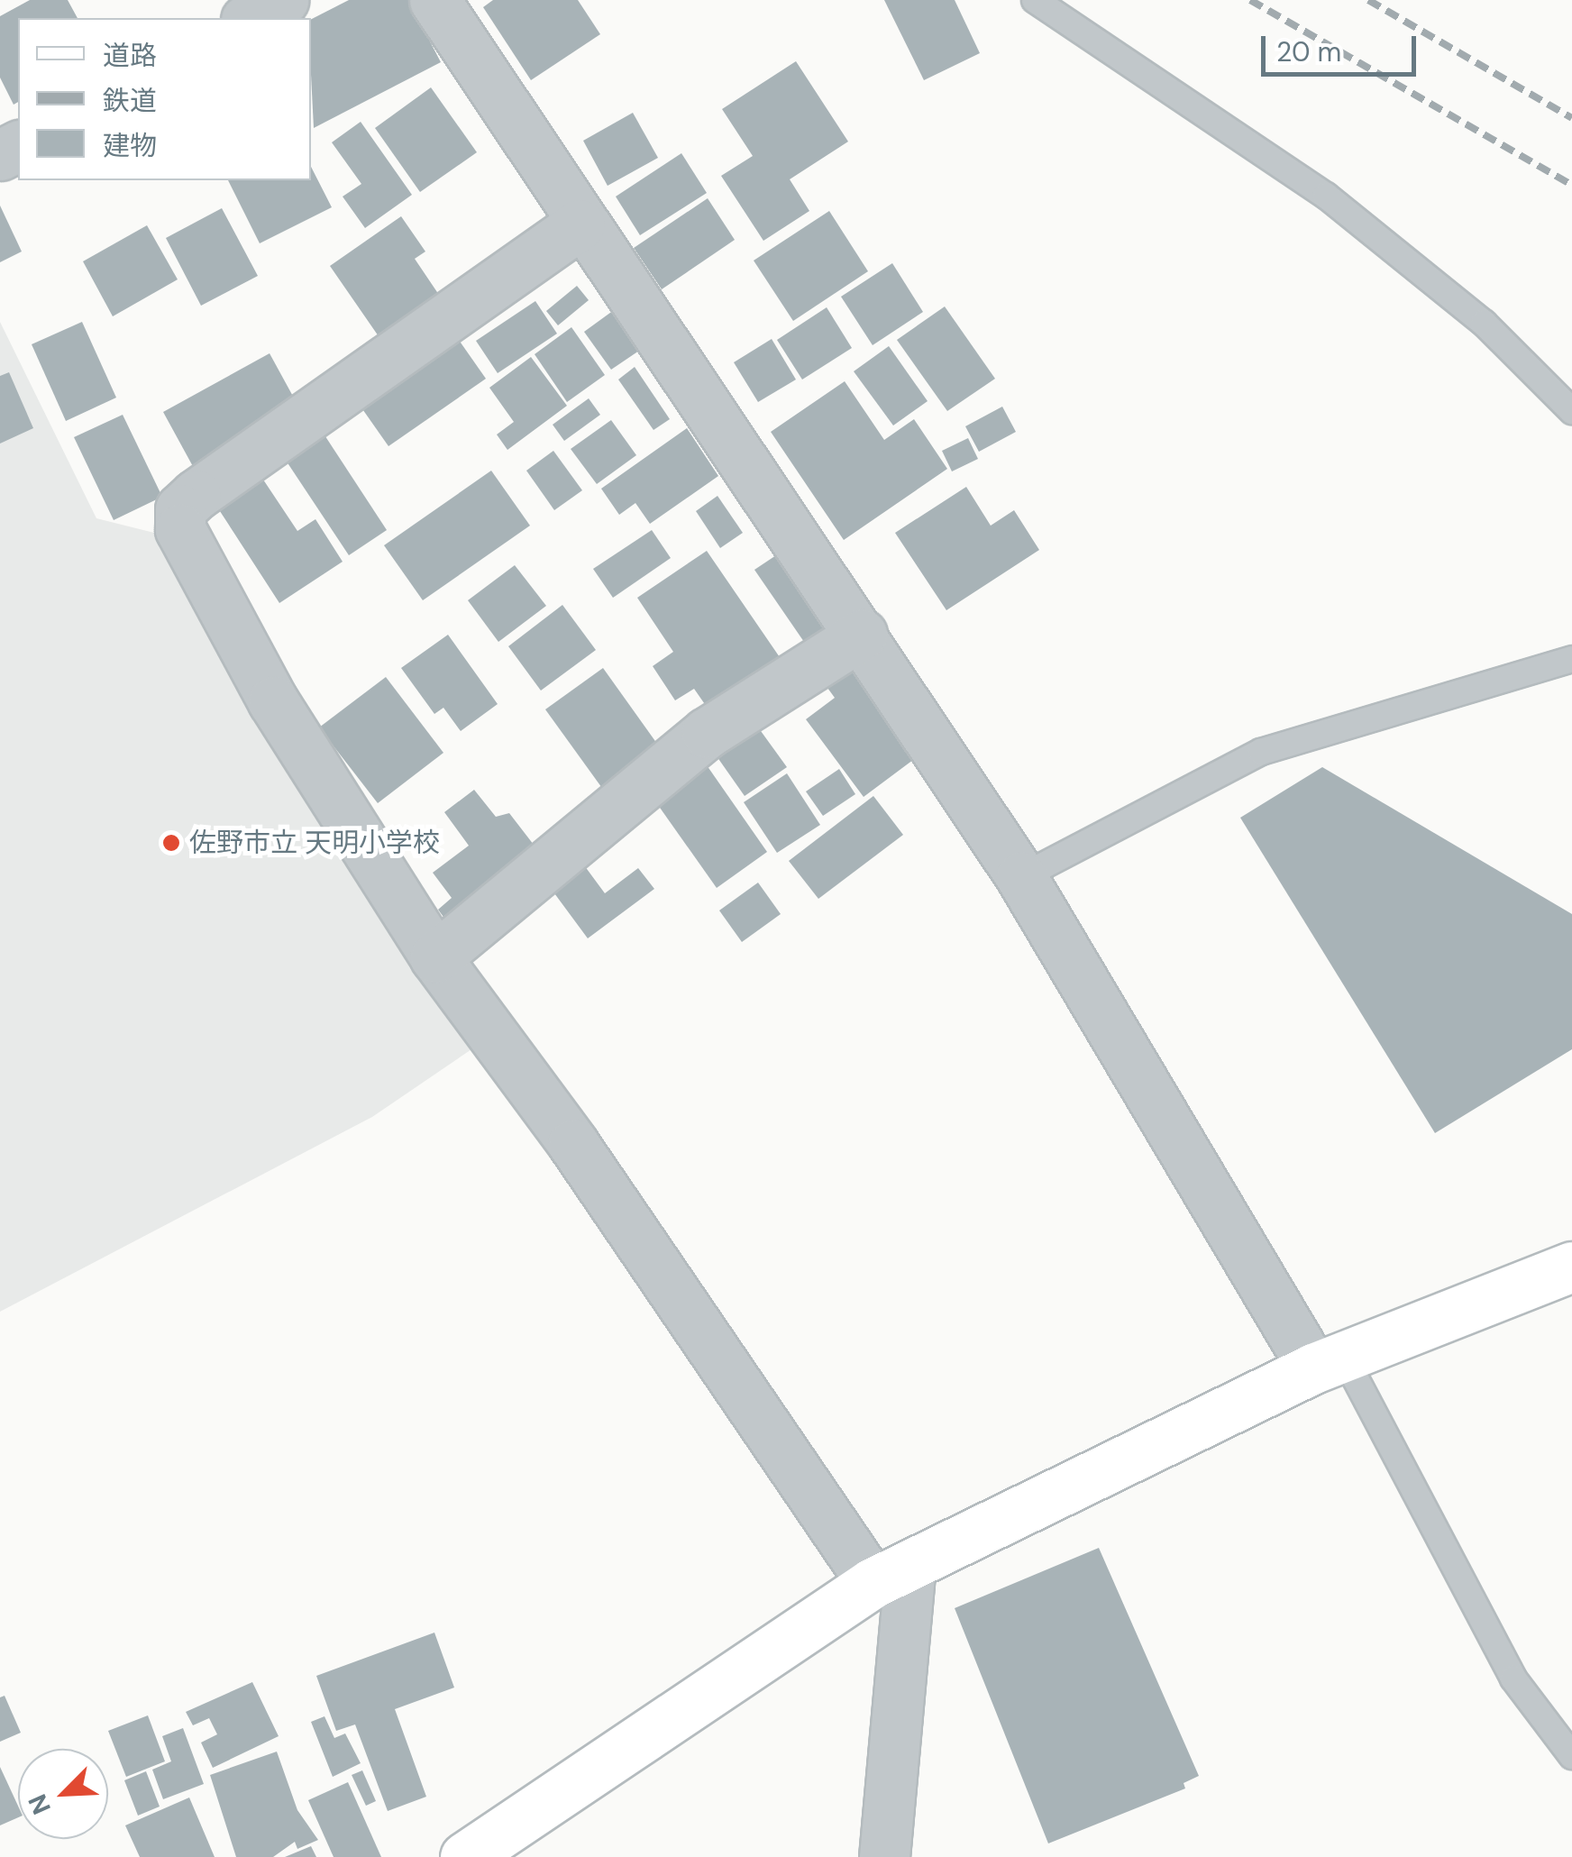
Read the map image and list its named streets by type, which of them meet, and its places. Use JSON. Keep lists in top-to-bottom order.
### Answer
{
  "places": ["佐野市立 天明小学校"],
  "legend": ["道路", "鉄道", "建物"],
  "scale_bar": "20 m",
  "north": "bottom left"
}
